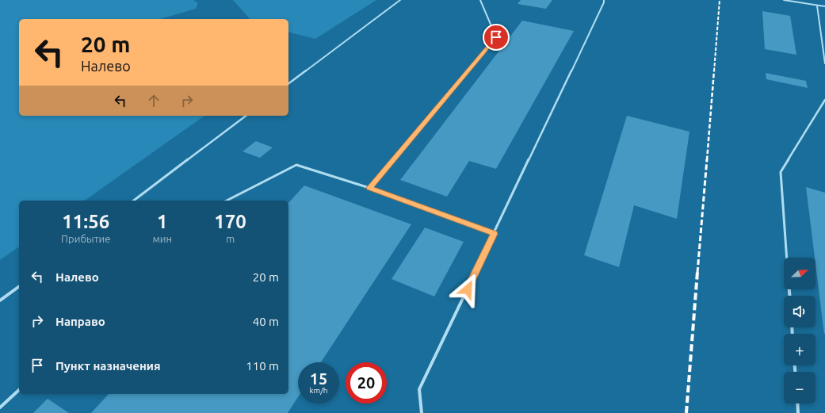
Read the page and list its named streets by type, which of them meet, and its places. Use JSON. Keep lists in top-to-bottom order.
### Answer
{
  "north": "top right",
  "page": {
    "turn": ["20 m", "Налево"],
    "eta": [
      "11:56",
      "Прибытие",
      "1",
      "мин",
      "170",
      "m"
    ],
    "list": [
      {
        "name": "Налево",
        "value": "20 m"
      },
      {
        "name": "Направо",
        "value": "40 m"
      },
      {
        "name": "Пункт назначения",
        "value": "110 m"
      }
    ],
    "map_buttons": ["+", "−"],
    "speed": "15 km/h",
    "limit": "20"
  }
}
